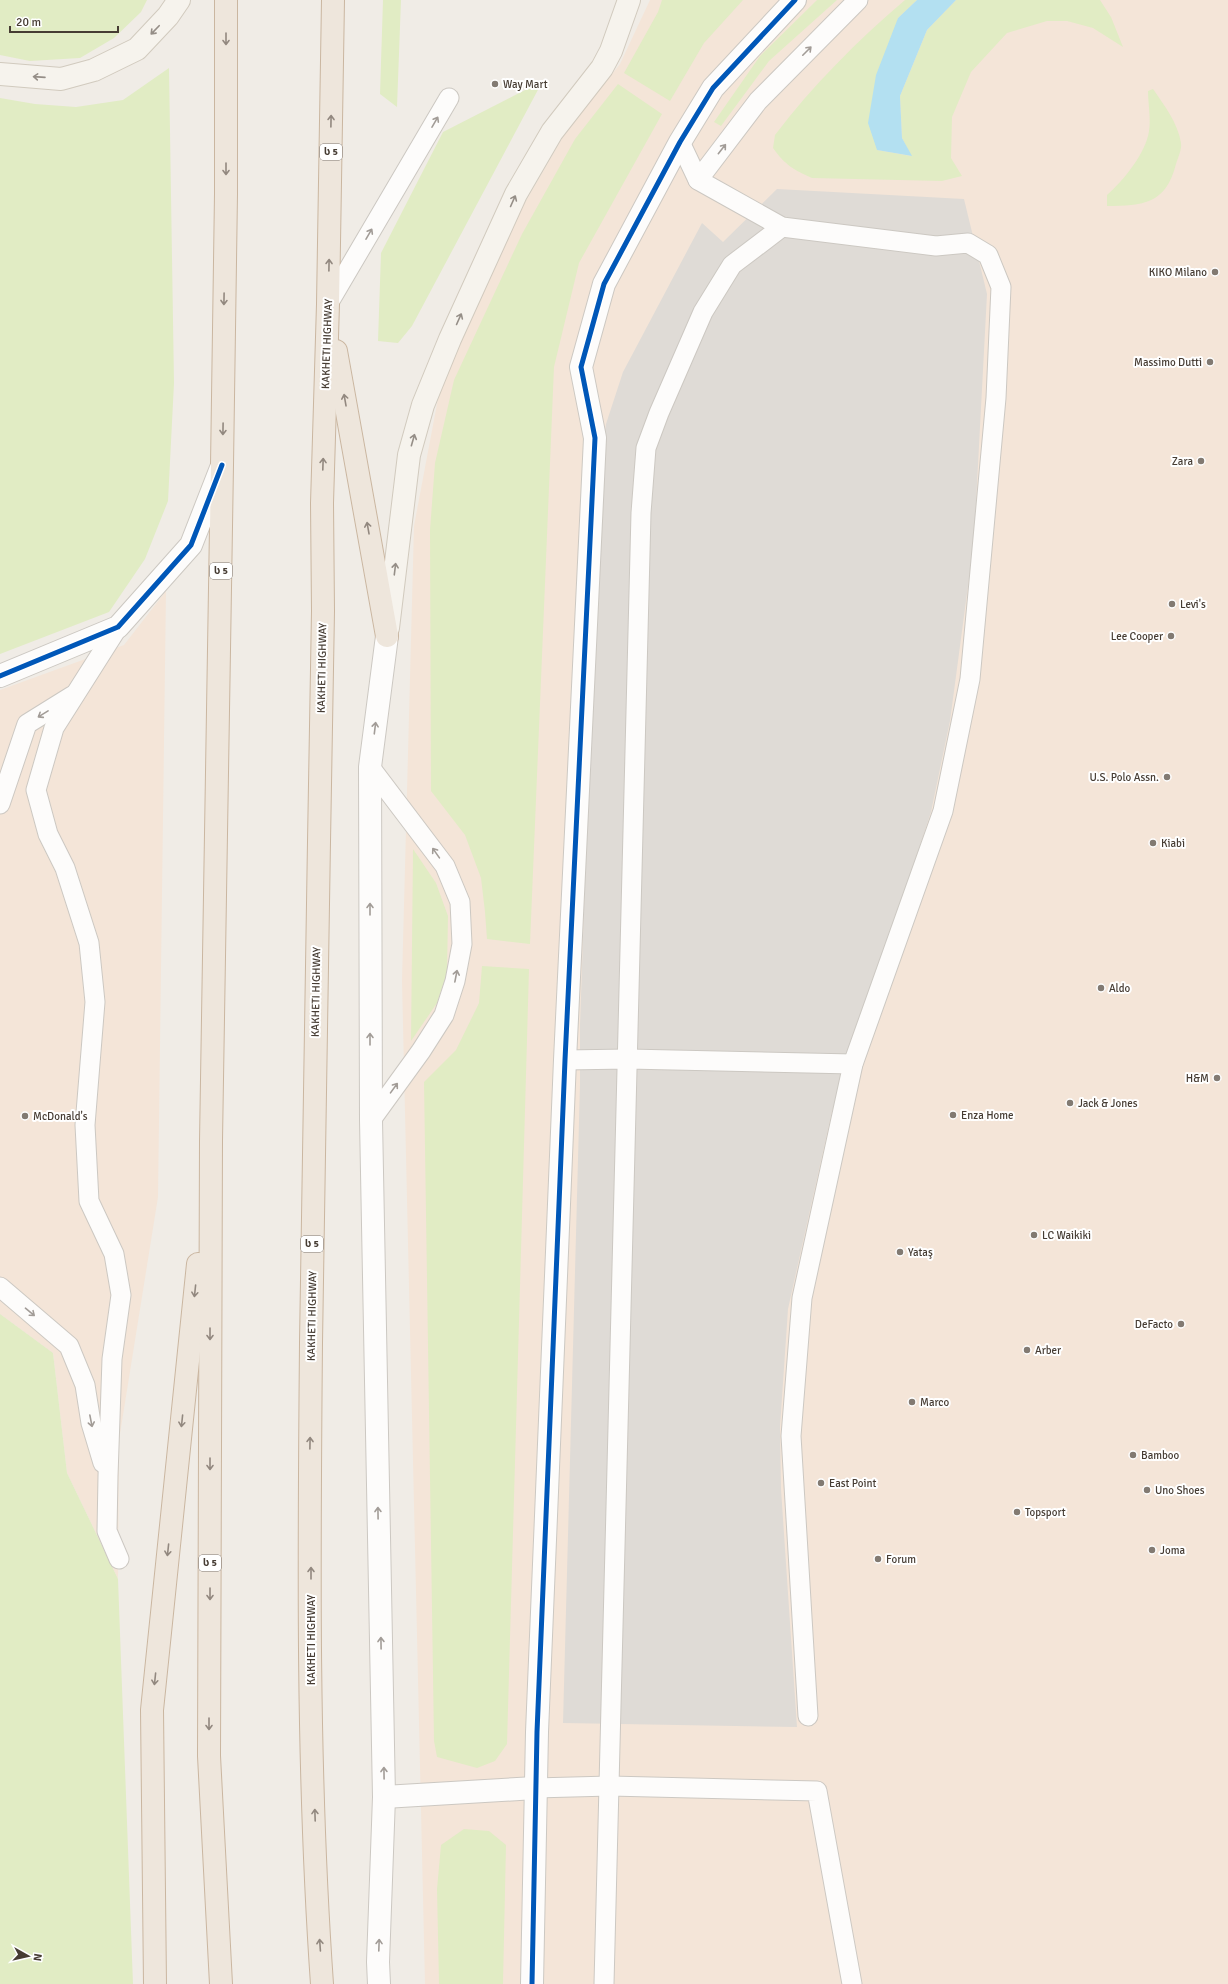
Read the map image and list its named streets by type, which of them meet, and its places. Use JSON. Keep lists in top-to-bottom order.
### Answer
{
  "streets": {
    "highway": ["ს 5", "KAKHETI HIGHWAY"]
  },
  "places": [
    "Way Mart",
    "KIKO Milano",
    "Massimo Dutti",
    "Zara",
    "Levi's",
    "Lee Cooper",
    "U.S. Polo Assn.",
    "Kiabi",
    "Aldo",
    "H&M",
    "Jack & Jones",
    "Enza Home",
    "McDonald's",
    "LC Waikiki",
    "Yataş",
    "DeFacto",
    "Arber",
    "Marco",
    "Bamboo",
    "East Point",
    "Uno Shoes",
    "Topsport",
    "Joma",
    "Forum"
  ],
  "scale_bar": "20 m",
  "north": "right"
}
